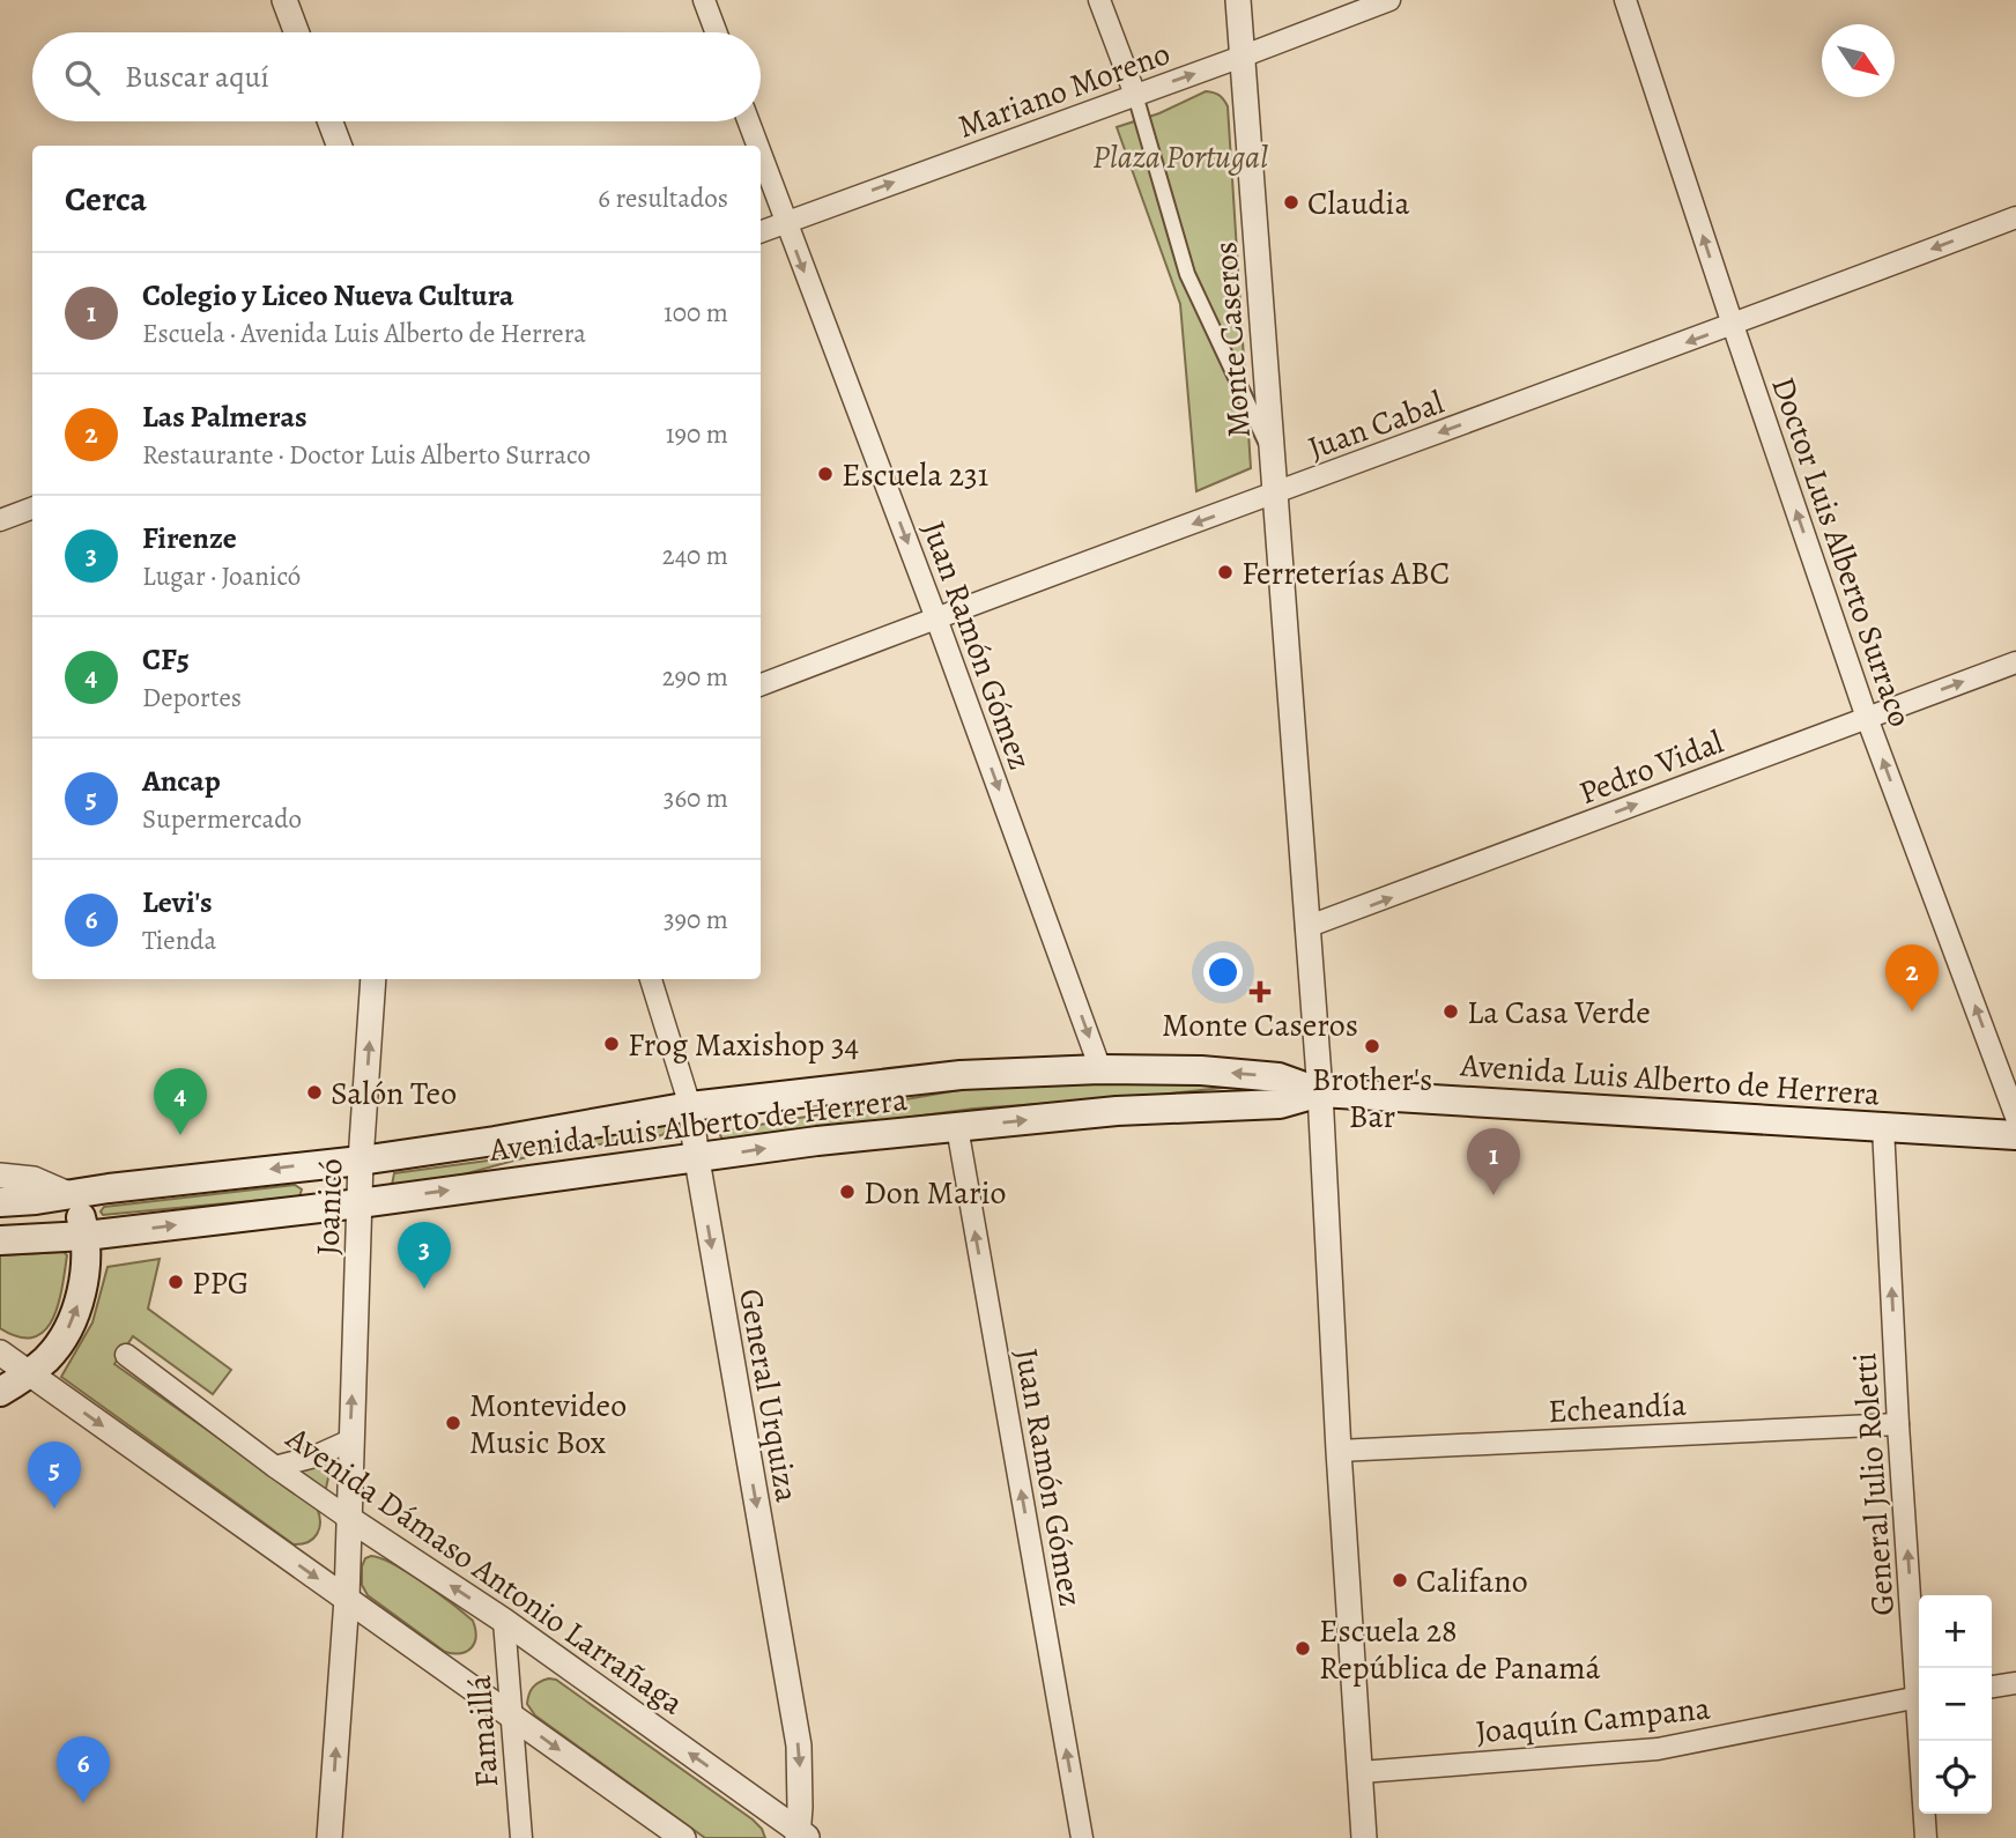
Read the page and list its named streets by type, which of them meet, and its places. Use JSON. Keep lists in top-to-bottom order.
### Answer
{
  "streets": {
    "main road": ["Avenida Luis Alberto de Herrera"],
    "street": [
      "Mariano Moreno",
      "Monte Caseros",
      "Juan Cabal",
      "Doctor Luis Alberto Surraco",
      "Juan Ramón Gómez",
      "Pedro Vidal",
      "Joanicó",
      "General Urquiza",
      "Echeandía",
      "General Julio Roletti",
      "Avenida Dámaso Antonio Larrañaga",
      "Joaquín Campana",
      "Famaillá"
    ]
  },
  "crossings": [
    ["Mariano Moreno", "Monte Caseros"],
    ["Mariano Moreno", "Juan Ramón Gómez"],
    ["Monte Caseros", "Juan Cabal"],
    ["Monte Caseros", "Pedro Vidal"],
    ["Monte Caseros", "Avenida Luis Alberto de Herrera"],
    ["Monte Caseros", "Echeandía"],
    ["Monte Caseros", "Joaquín Campana"],
    ["Juan Cabal", "Doctor Luis Alberto Surraco"],
    ["Juan Cabal", "Juan Ramón Gómez"],
    ["Doctor Luis Alberto Surraco", "Pedro Vidal"],
    ["Juan Ramón Gómez", "Avenida Luis Alberto de Herrera"],
    ["Avenida Luis Alberto de Herrera", "Joanicó"],
    ["Avenida Luis Alberto de Herrera", "General Urquiza"],
    ["Avenida Luis Alberto de Herrera", "General Julio Roletti"],
    ["Joanicó", "Avenida Dámaso Antonio Larrañaga"],
    ["General Urquiza", "Avenida Dámaso Antonio Larrañaga"],
    ["Echeandía", "General Julio Roletti"],
    ["Avenida Dámaso Antonio Larrañaga", "Famaillá"]
  ],
  "one_way": [
    "Mariano Moreno",
    "Juan Cabal",
    "Doctor Luis Alberto Surraco",
    "Pedro Vidal",
    "Joanicó",
    "General Urquiza",
    "General Julio Roletti"
  ],
  "parks": ["Plaza Portugal"],
  "places": {
    "other": [
      "Claudia",
      "Escuela 231",
      "Ferreterías ABC",
      "La Casa Verde",
      "Frog Maxishop 34",
      "Brother's Bar",
      "Salón Teo",
      "Don Mario",
      "PPG",
      "Montevideo Music Box",
      "Califano",
      "Escuela 28 República de Panamá"
    ],
    "health": ["Monte Caseros"]
  },
  "north": "bottom right",
  "page": {
    "search": "Buscar aquí",
    "heading": ["Cerca", "6 resultados"],
    "list": [
      {
        "mark": "1",
        "name": "Colegio y Liceo Nueva Cultura",
        "note": "Escuela · Avenida Luis Alberto de Herrera",
        "value": "100 m"
      },
      {
        "mark": "2",
        "name": "Las Palmeras",
        "note": "Restaurante · Doctor Luis Alberto Surraco",
        "value": "190 m"
      },
      {
        "mark": "3",
        "name": "Firenze",
        "note": "Lugar · Joanicó",
        "value": "240 m"
      },
      {
        "mark": "4",
        "name": "CF5",
        "note": "Deportes",
        "value": "290 m"
      },
      {
        "mark": "5",
        "name": "Ancap",
        "note": "Supermercado",
        "value": "360 m"
      },
      {
        "mark": "6",
        "name": "Levi's",
        "note": "Tienda",
        "value": "390 m"
      }
    ],
    "pins": [
      "2",
      "4",
      "1",
      "3",
      "5",
      "6"
    ],
    "map_buttons": ["+", "−"]
  }
}
